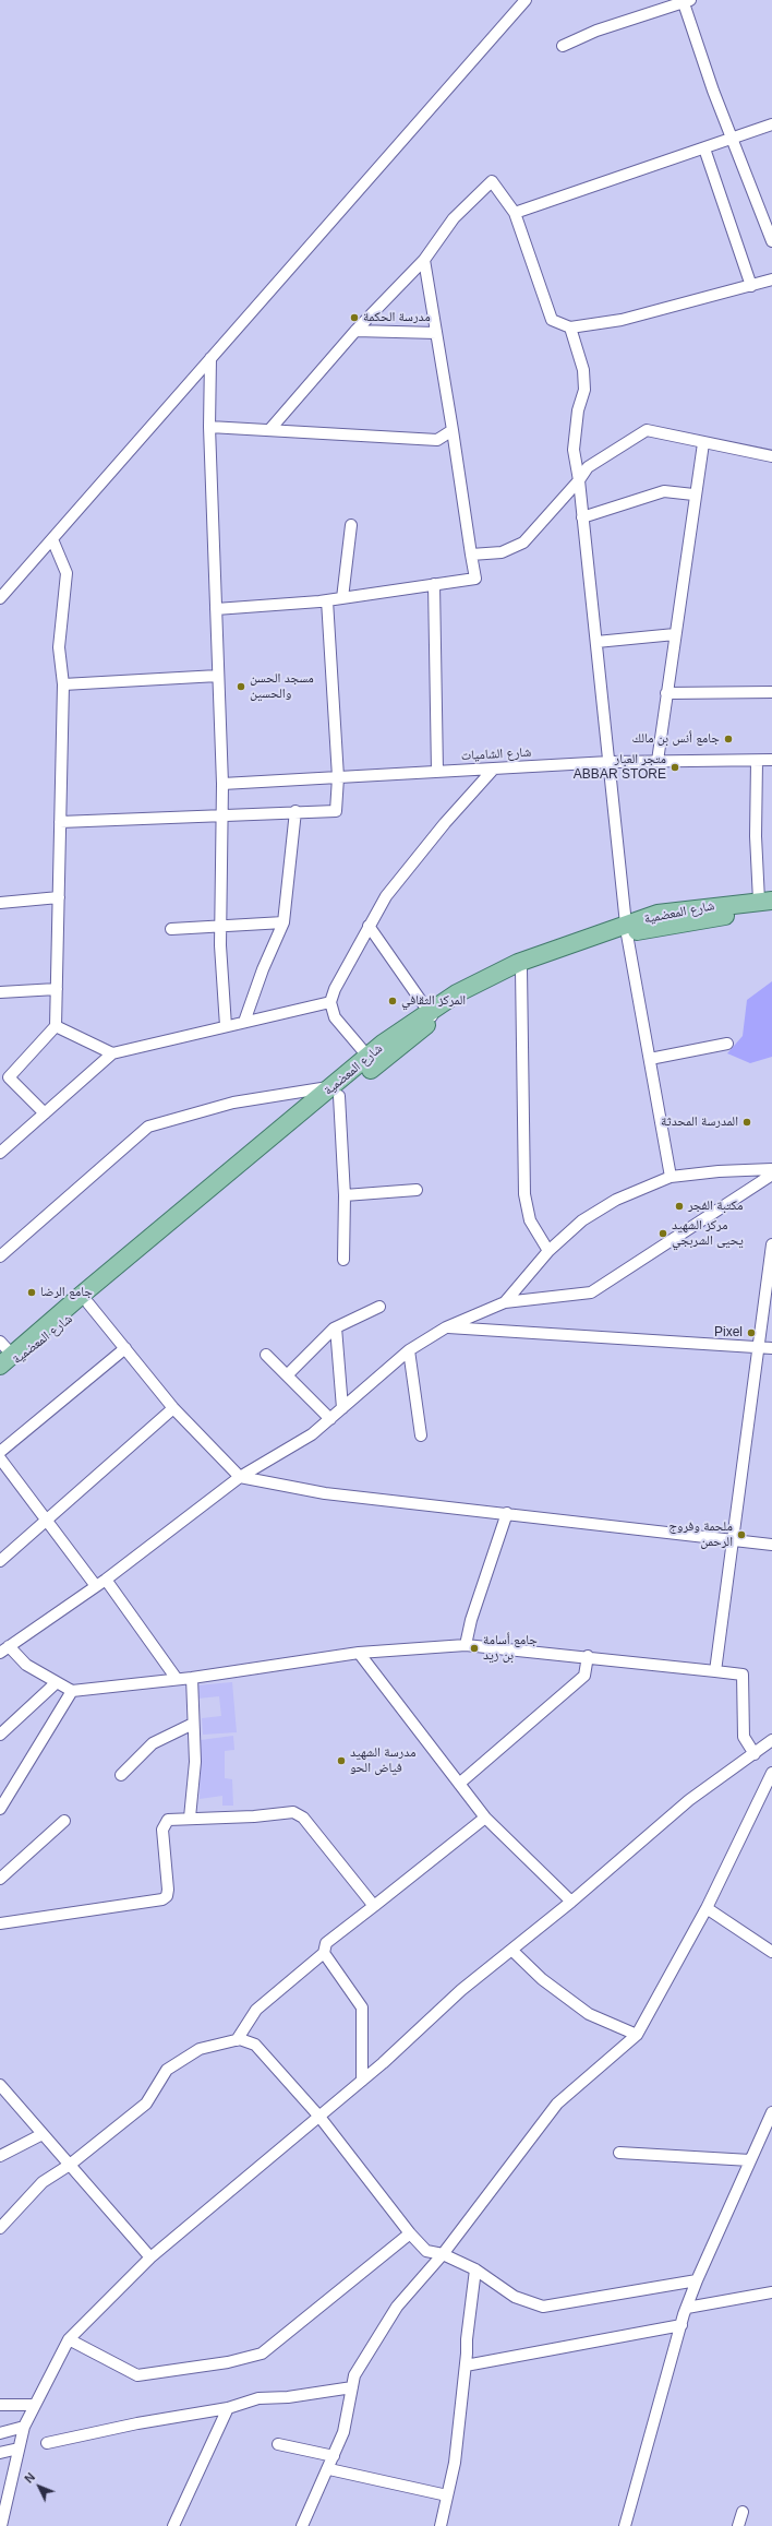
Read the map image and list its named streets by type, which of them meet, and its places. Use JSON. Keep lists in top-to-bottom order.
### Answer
{
  "streets": {
    "main road": ["شارع المعضمية"],
    "street": ["شارع الشاميات"]
  },
  "places": [
    "مدرسة الحكمة",
    "مسجد الحسن والحسين",
    "جامع أنس بن مالك",
    "متجر العبار ABBAR STORE",
    "المركز الثقافي",
    "المدرسة المحدثة",
    "مكتبة الفجر",
    "مركز الشهيد يحيى الشربجي",
    "جامع الرضا",
    "Pixel",
    "ملحمة وفروج الرحمن",
    "جامع أسامة بن زيد",
    "مدرسة الشهيد فياض الحو"
  ],
  "north": "top left"
}
